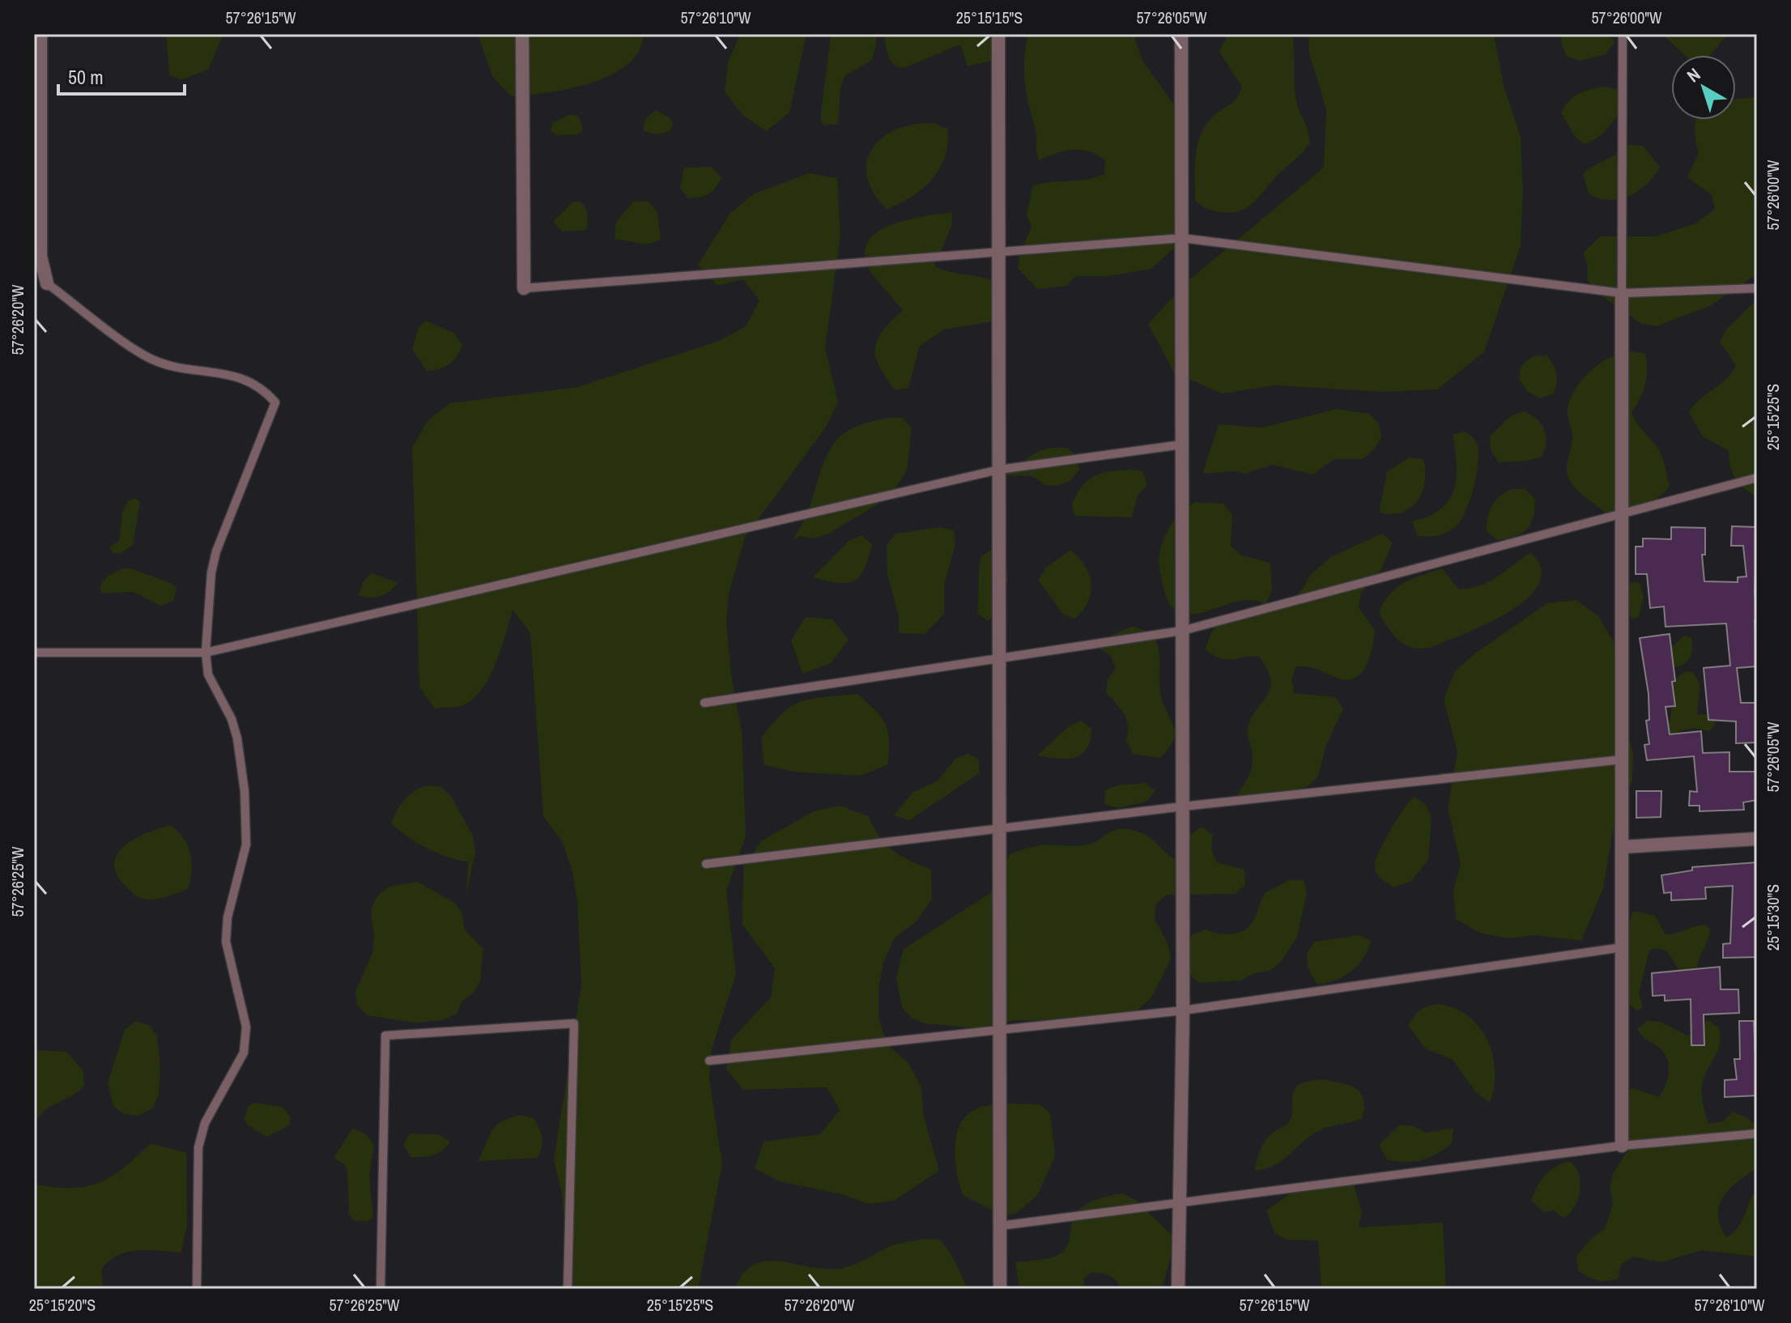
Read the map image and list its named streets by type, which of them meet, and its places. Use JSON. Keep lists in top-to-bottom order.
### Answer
{
  "scale_bar": "50 m",
  "north": "top left",
  "coordinates": [
    "57°26'15\"W",
    "57°26'10\"W",
    "25°15'15\"S",
    "57°26'05\"W",
    "57°26'00\"W",
    "57°26'20\"W",
    "25°15'25\"S",
    "57°26'25\"W",
    "25°15'30\"S",
    "25°15'20\"S"
  ]
}
